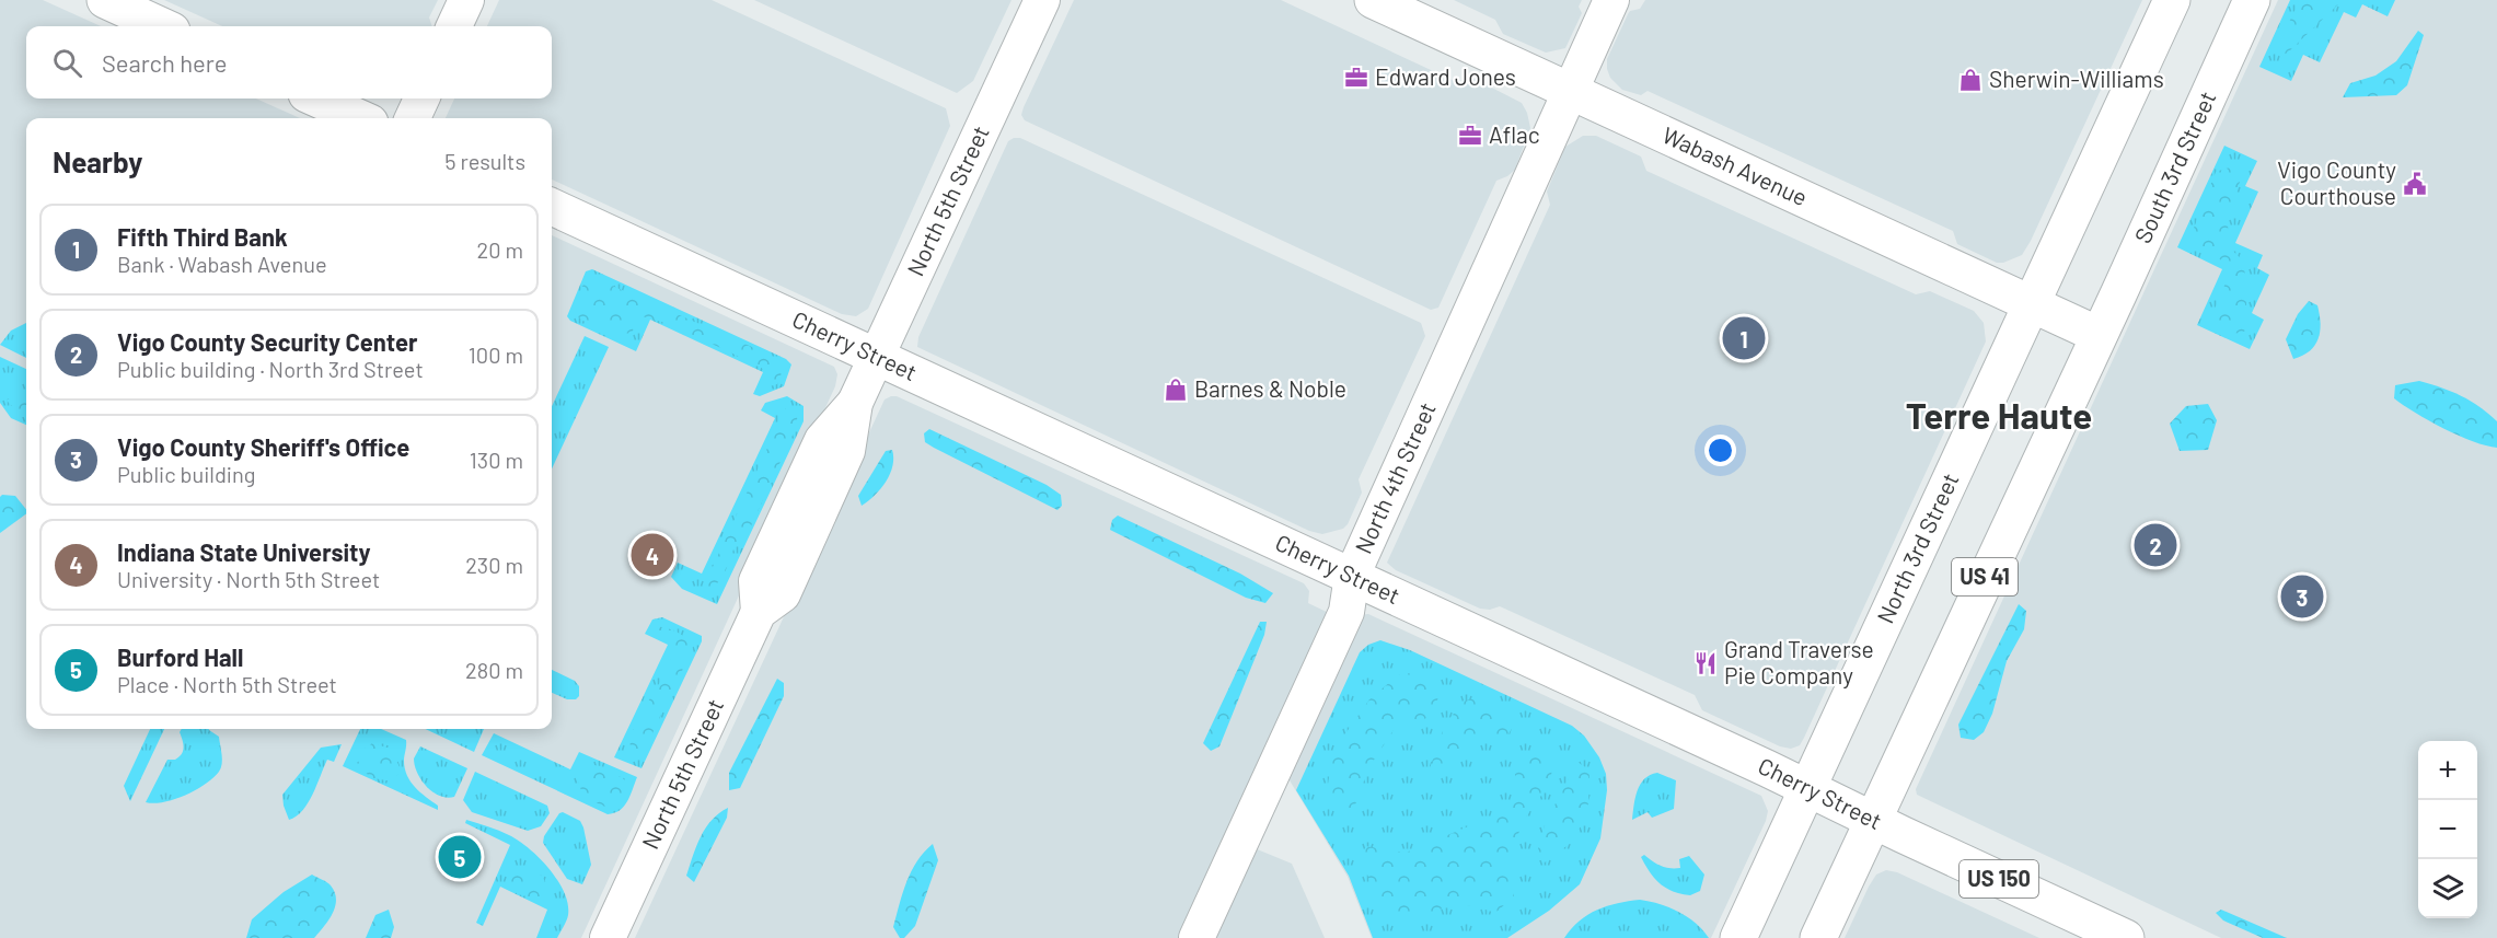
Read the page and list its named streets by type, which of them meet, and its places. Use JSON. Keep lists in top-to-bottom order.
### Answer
{
  "streets": {
    "main road": [
      "Wabash Avenue",
      "South 3rd Street",
      "Cherry Street",
      "North 3rd Street",
      "US 41",
      "US 150"
    ],
    "street": ["North 5th Street", "North 4th Street"]
  },
  "crossings": [
    ["Wabash Avenue", "South 3rd Street"],
    ["Wabash Avenue", "North 4th Street"],
    ["Wabash Avenue", "North 3rd Street"],
    ["Wabash Avenue", "US 41"],
    ["South 3rd Street", "US 41"],
    ["North 5th Street", "Cherry Street"],
    ["Cherry Street", "North 4th Street"],
    ["Cherry Street", "North 3rd Street"],
    ["Cherry Street", "US 41"]
  ],
  "districts": ["Terre Haute"],
  "places": {
    "office": ["Edward Jones", "Aflac"],
    "shop": ["Sherwin-Williams", "Barnes & Noble"],
    "public building": ["Vigo County Courthouse"],
    "restaurant": ["Grand Traverse Pie Company"]
  },
  "page": {
    "search": "Search here",
    "heading": ["Nearby", "5 results"],
    "list": [
      {
        "mark": "1",
        "name": "Fifth Third Bank",
        "note": "Bank · Wabash Avenue",
        "value": "20 m"
      },
      {
        "mark": "2",
        "name": "Vigo County Security Center",
        "note": "Public building · North 3rd Street",
        "value": "100 m"
      },
      {
        "mark": "3",
        "name": "Vigo County Sheriff's Office",
        "note": "Public building",
        "value": "130 m"
      },
      {
        "mark": "4",
        "name": "Indiana State University",
        "note": "University · North 5th Street",
        "value": "230 m"
      },
      {
        "mark": "5",
        "name": "Burford Hall",
        "note": "Place · North 5th Street",
        "value": "280 m"
      }
    ],
    "pins": [
      "1",
      "2",
      "4",
      "3",
      "5"
    ],
    "map_buttons": ["+", "−"]
  }
}
